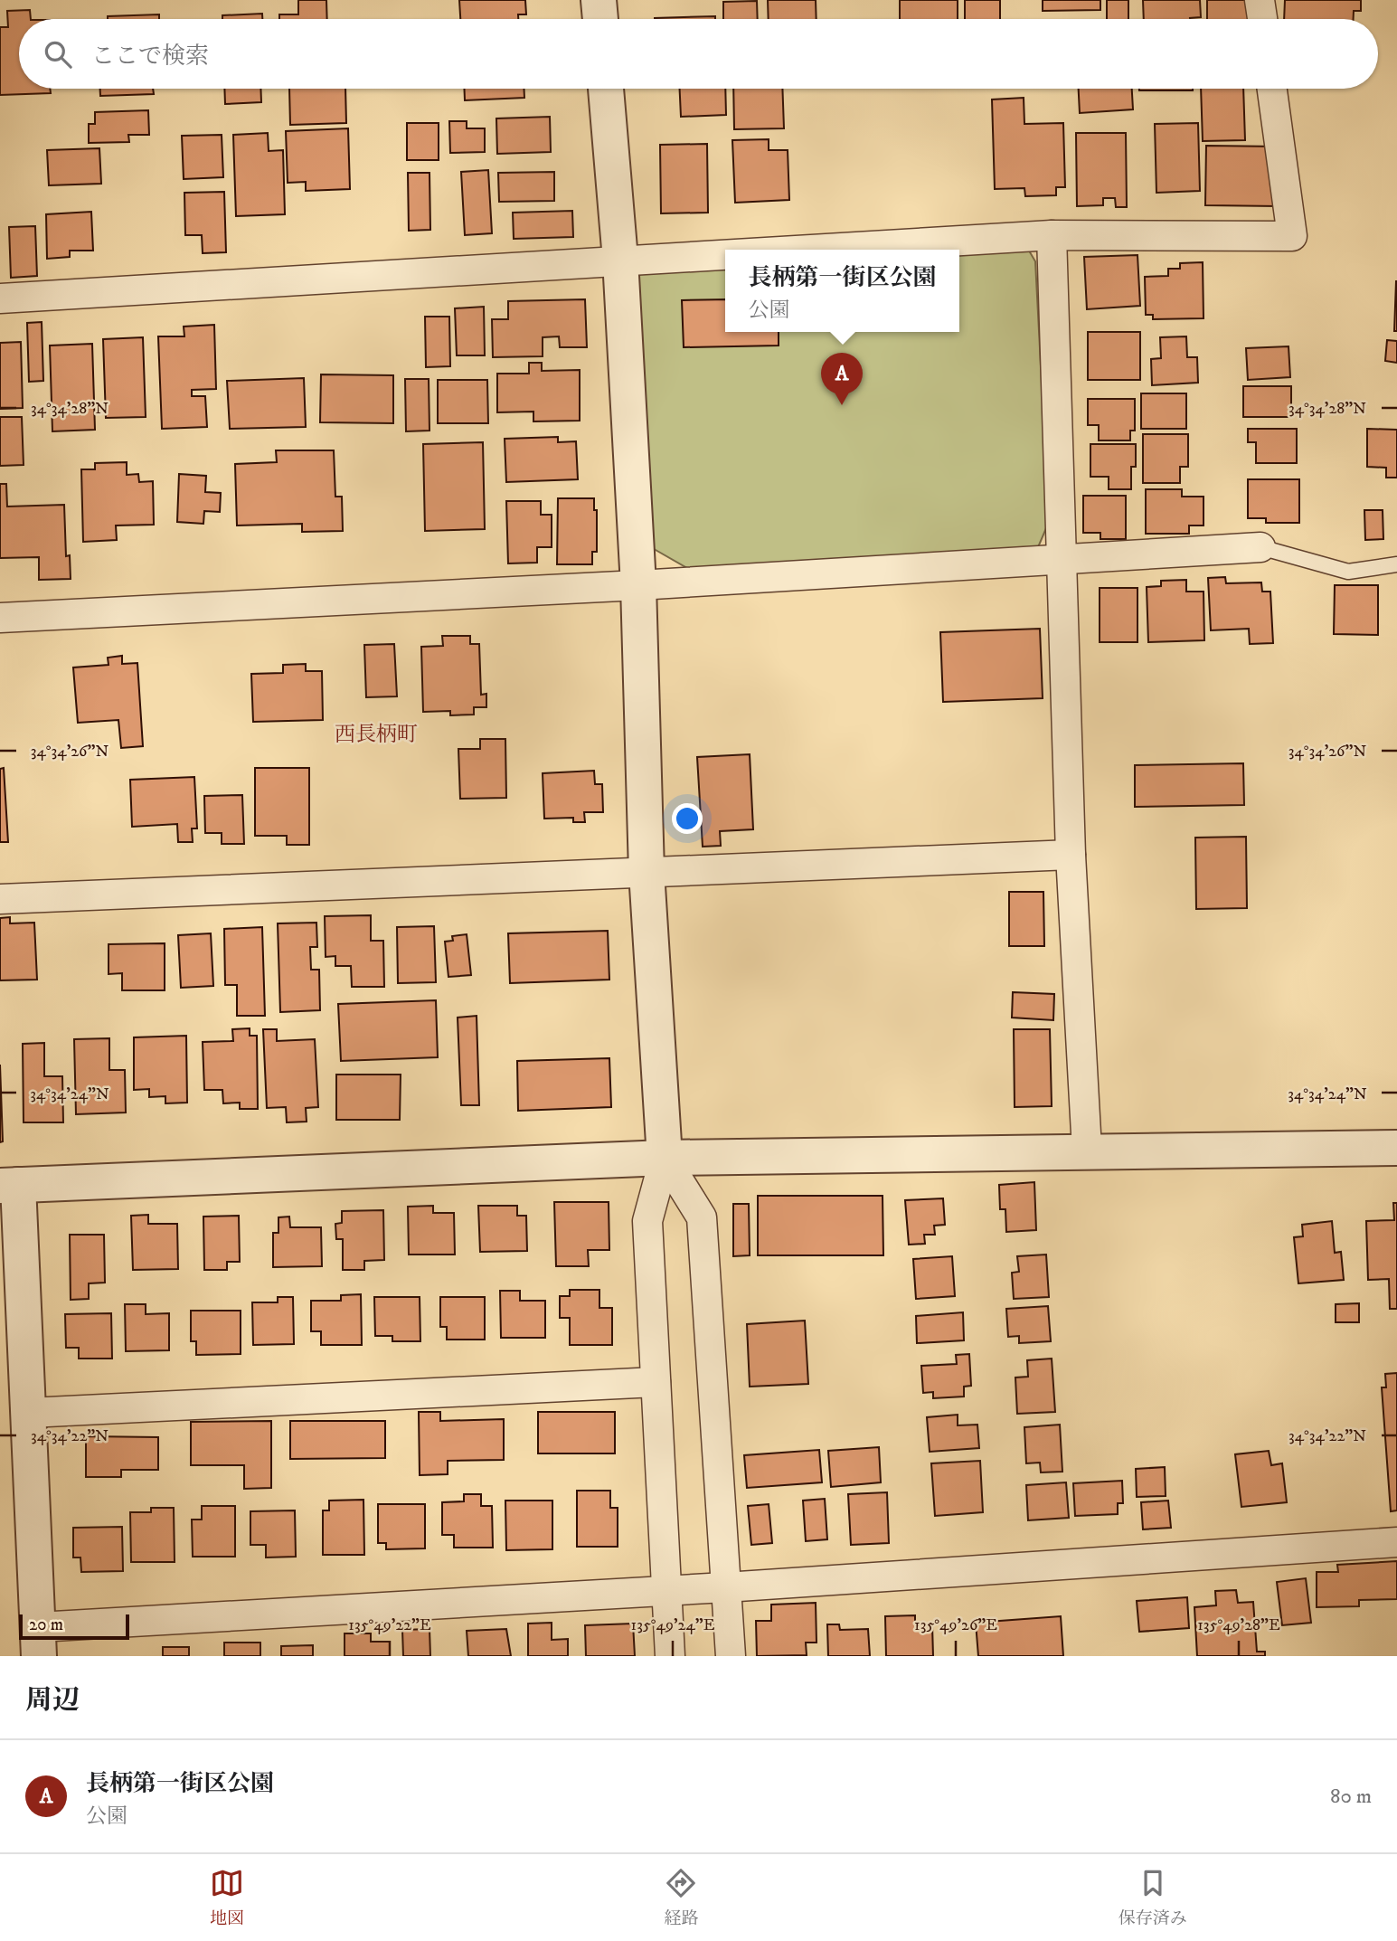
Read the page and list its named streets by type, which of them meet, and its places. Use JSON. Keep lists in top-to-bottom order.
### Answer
{
  "districts": ["西長柄町"],
  "scale_bar": "20 m",
  "page": {
    "search": "ここで検索",
    "popup": ["長柄第一街区公園", "公園"],
    "pins": "A",
    "scale": "20 m",
    "heading": "周辺",
    "list": [
      {
        "mark": "A",
        "name": "長柄第一街区公園",
        "note": "公園",
        "value": "80 m"
      }
    ],
    "nav": ["地図", "経路", "保存済み"]
  },
  "coordinates": [
    "34°34'28\"N",
    "34°34'26\"N",
    "34°34'24\"N",
    "34°34'22\"N",
    "135°49'22\"E",
    "135°49'24\"E",
    "135°49'26\"E",
    "135°49'28\"E"
  ]
}
